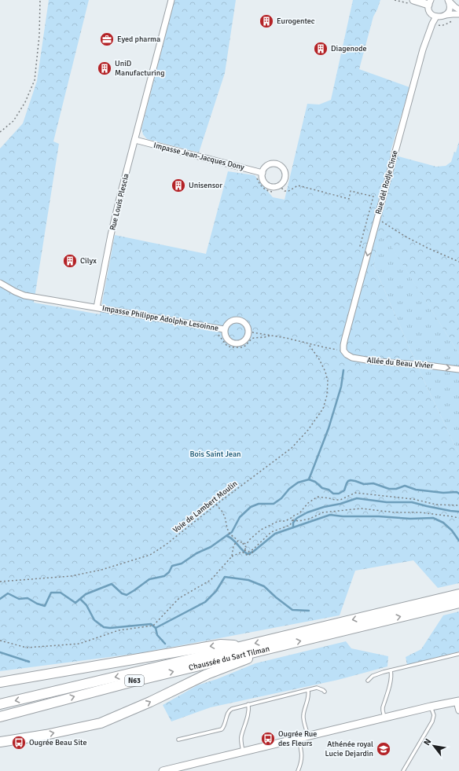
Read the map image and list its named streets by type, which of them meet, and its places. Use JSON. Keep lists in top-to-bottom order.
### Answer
{
  "streets": {
    "highway": ["Chaussée du Sart Tilman", "N63"],
    "street": [
      "Impasse Jean-Jacques Dony",
      "Rue dèl Rodje Cinse",
      "Rue Louis Plescia",
      "Impasse Philippe Adolphe Lesoinne",
      "Allée du Beau Vivier"
    ],
    "path": ["Voie de Lambert Moulin"]
  },
  "crossings": [
    ["Impasse Jean-Jacques Dony", "Rue Louis Plescia"],
    ["Rue dèl Rodje Cinse", "Allée du Beau Vivier"],
    ["Rue Louis Plescia", "Impasse Philippe Adolphe Lesoinne"]
  ],
  "one_way": ["Allée du Beau Vivier"],
  "parks": ["Bois Saint Jean"],
  "places": {
    "building": [
      "Eurogentec",
      "Diagenode",
      "UniD Manufacturing",
      "Unisensor",
      "Cilyx"
    ],
    "office": ["Eyed pharma"],
    "bus stop": ["Ougrée Rue des Fleurs", "Ougrée Beau Site"],
    "school or university": ["Athénée royal Lucie Dejardin"]
  },
  "north": "top left"
}
